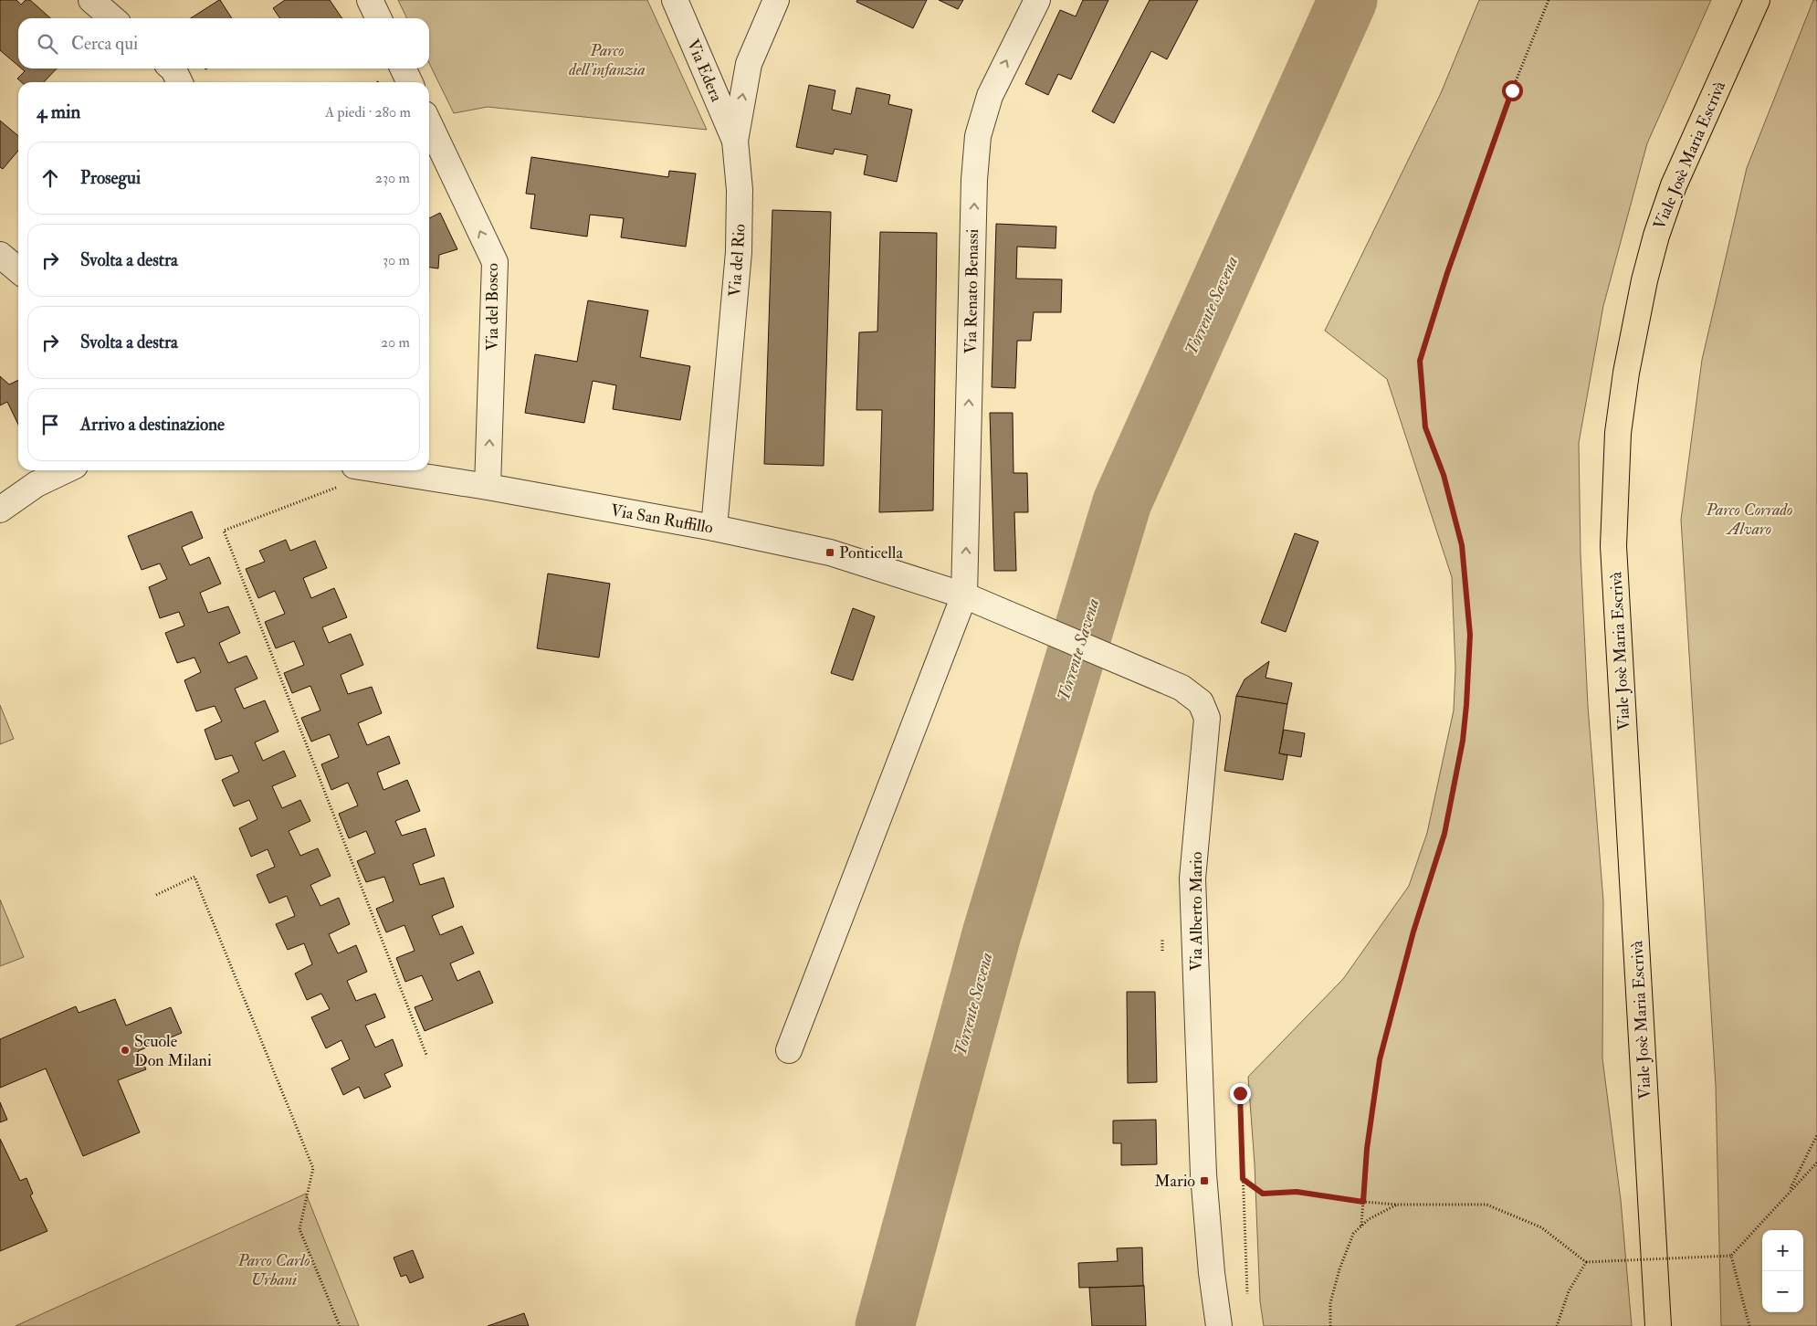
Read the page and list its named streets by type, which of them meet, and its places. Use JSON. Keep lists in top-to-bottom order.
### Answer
{
  "streets": {
    "main road": ["Viale Josè Maria Escrivà"],
    "street": [
      "Via Edera",
      "Via del Rio",
      "Via Renato Benassi",
      "Via del Bosco",
      "Via San Ruffillo",
      "Via Alberto Mario"
    ]
  },
  "crossings": [
    ["Via Edera", "Via del Rio"],
    ["Via del Rio", "Via San Ruffillo"],
    ["Via Renato Benassi", "Via San Ruffillo"],
    ["Via Renato Benassi", "Via Alberto Mario"],
    ["Via del Bosco", "Via San Ruffillo"],
    ["Via San Ruffillo", "Via Alberto Mario"]
  ],
  "one_way": ["Via Renato Benassi", "Via del Bosco"],
  "water": ["Torrente Savena"],
  "parks": ["Parco dell'infanzia", "Parco Corrado Alvaro", "Parco Carlo Urbani"],
  "places": {
    "transit": ["Ponticella", "Mario"],
    "other": ["Scuole Don Milani"]
  },
  "page": {
    "search": "Cerca qui",
    "heading": ["4 min", "A piedi · 280 m"],
    "list": [
      ["Prosegui", "230 m"],
      ["Svolta a destra", "30 m"],
      ["Svolta a destra", "20 m"],
      "Arrivo a destinazione"
    ],
    "map_buttons": ["+", "−"]
  }
}
